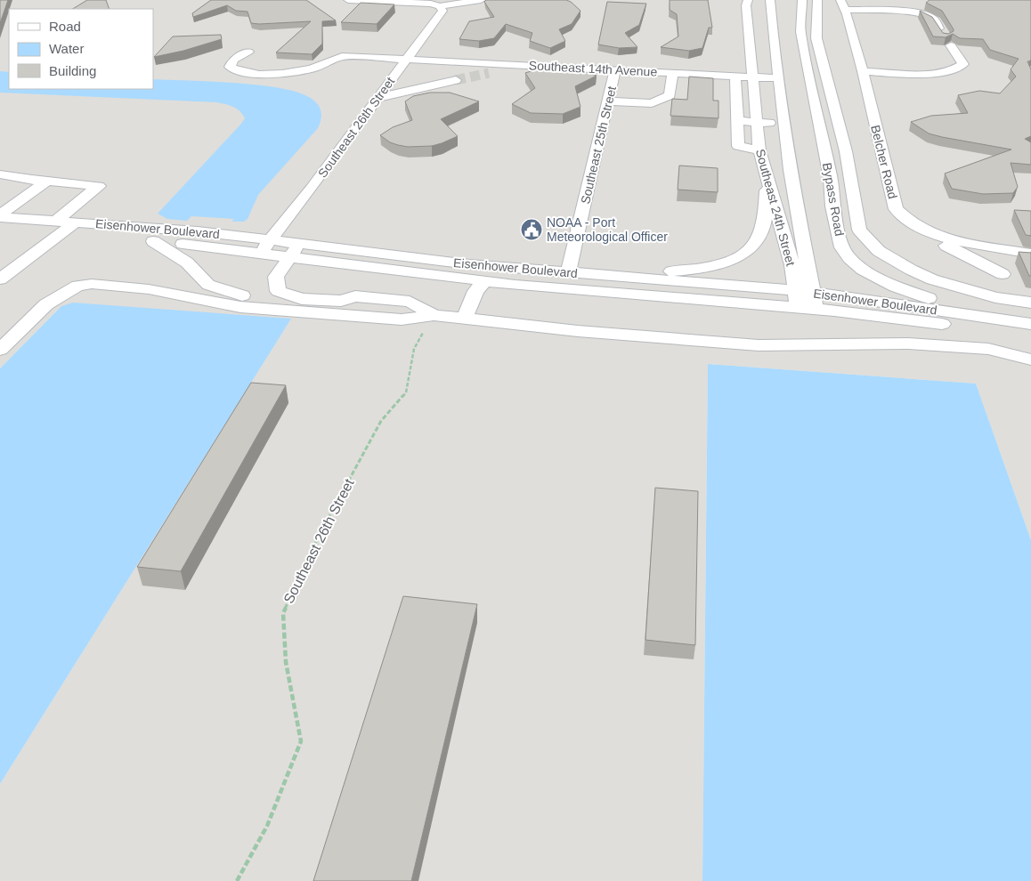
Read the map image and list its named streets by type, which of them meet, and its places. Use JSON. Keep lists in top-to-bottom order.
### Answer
{
  "streets": {
    "street": [
      "Southeast 14th Avenue",
      "Southeast 26th Street",
      "Southeast 25th Street",
      "Belcher Road",
      "Bypass Road",
      "Southeast 24th Street",
      "Eisenhower Boulevard"
    ]
  },
  "crossings": [
    ["Southeast 14th Avenue", "Southeast 26th Street"],
    ["Southeast 14th Avenue", "Southeast 25th Street"],
    ["Southeast 14th Avenue", "Southeast 24th Street"],
    ["Southeast 26th Street", "Eisenhower Boulevard"],
    ["Southeast 25th Street", "Eisenhower Boulevard"],
    ["Southeast 24th Street", "Eisenhower Boulevard"]
  ],
  "places": {
    "public building": ["NOAA - Port Meteorological Officer"]
  },
  "legend": ["Road", "Water", "Building"]
}
